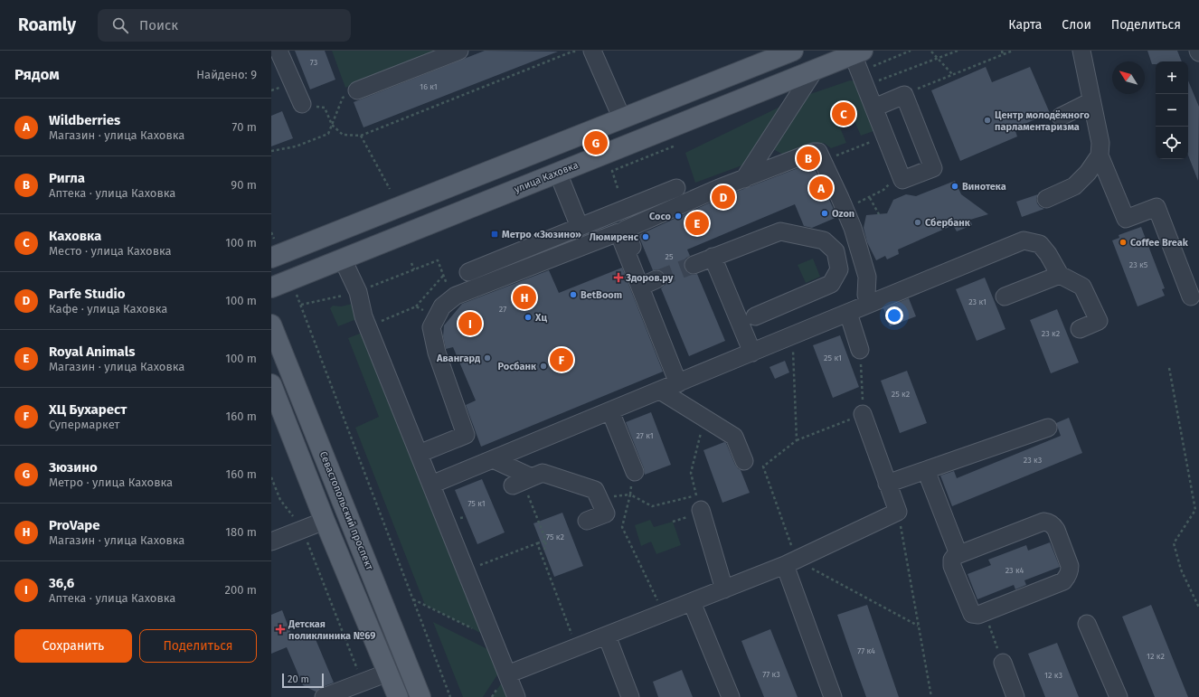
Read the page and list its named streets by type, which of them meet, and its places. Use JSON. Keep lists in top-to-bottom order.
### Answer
{
  "streets": {
    "main road": ["улица Каховка", "Севастопольский проспект"]
  },
  "places": {
    "other": [
      "Центр молодёжного парламентаризма",
      "Винотека",
      "Ozon",
      "Coco",
      "Сбербанк",
      "Люмиренс",
      "Coffee Break",
      "BetBoom",
      "Хц",
      "Авангард",
      "Росбанк"
    ],
    "transit": ["Метро «Зюзино»"],
    "health": ["Здоров.ру", "Детская поликлиника №69"]
  },
  "house_numbers": [
    "73",
    "16 к1",
    "25",
    "23 к5",
    "23 к1",
    "27",
    "23 к2",
    "25 к1",
    "25 к2",
    "27 к1",
    "23 к3",
    "75 к1",
    "75 к2",
    "23 к4",
    "77 к4",
    "12 к2",
    "77 к3",
    "12 к3"
  ],
  "scale_bar": "20 m",
  "north": "top left",
  "page": {
    "header": "Roamly",
    "search": "Поиск",
    "nav": ["Карта", "Слои", "Поделиться"],
    "heading": ["Рядом", "Найдено: 9"],
    "map_buttons": ["+", "−"],
    "list": [
      {
        "mark": "A",
        "name": "Wildberries",
        "note": "Магазин · улица Каховка",
        "value": "70 m"
      },
      {
        "mark": "B",
        "name": "Ригла",
        "note": "Аптека · улица Каховка",
        "value": "90 m"
      },
      {
        "mark": "C",
        "name": "Каховка",
        "note": "Место · улица Каховка",
        "value": "100 m"
      },
      {
        "mark": "D",
        "name": "Parfe Studio",
        "note": "Кафе · улица Каховка",
        "value": "100 m"
      },
      {
        "mark": "E",
        "name": "Royal Animals",
        "note": "Магазин · улица Каховка",
        "value": "100 m"
      },
      {
        "mark": "F",
        "name": "ХЦ Бухарест",
        "note": "Супермаркет",
        "value": "160 m"
      },
      {
        "mark": "G",
        "name": "Зюзино",
        "note": "Метро · улица Каховка",
        "value": "160 m"
      },
      {
        "mark": "H",
        "name": "ProVape",
        "note": "Магазин · улица Каховка",
        "value": "180 m"
      },
      {
        "mark": "I",
        "name": "36,6",
        "note": "Аптека · улица Каховка",
        "value": "200 m"
      }
    ],
    "pins": [
      "C",
      "G",
      "B",
      "A",
      "D",
      "E",
      "H",
      "I",
      "F"
    ],
    "buttons": ["Сохранить", "Поделиться"],
    "scale": "20 m"
  }
}
